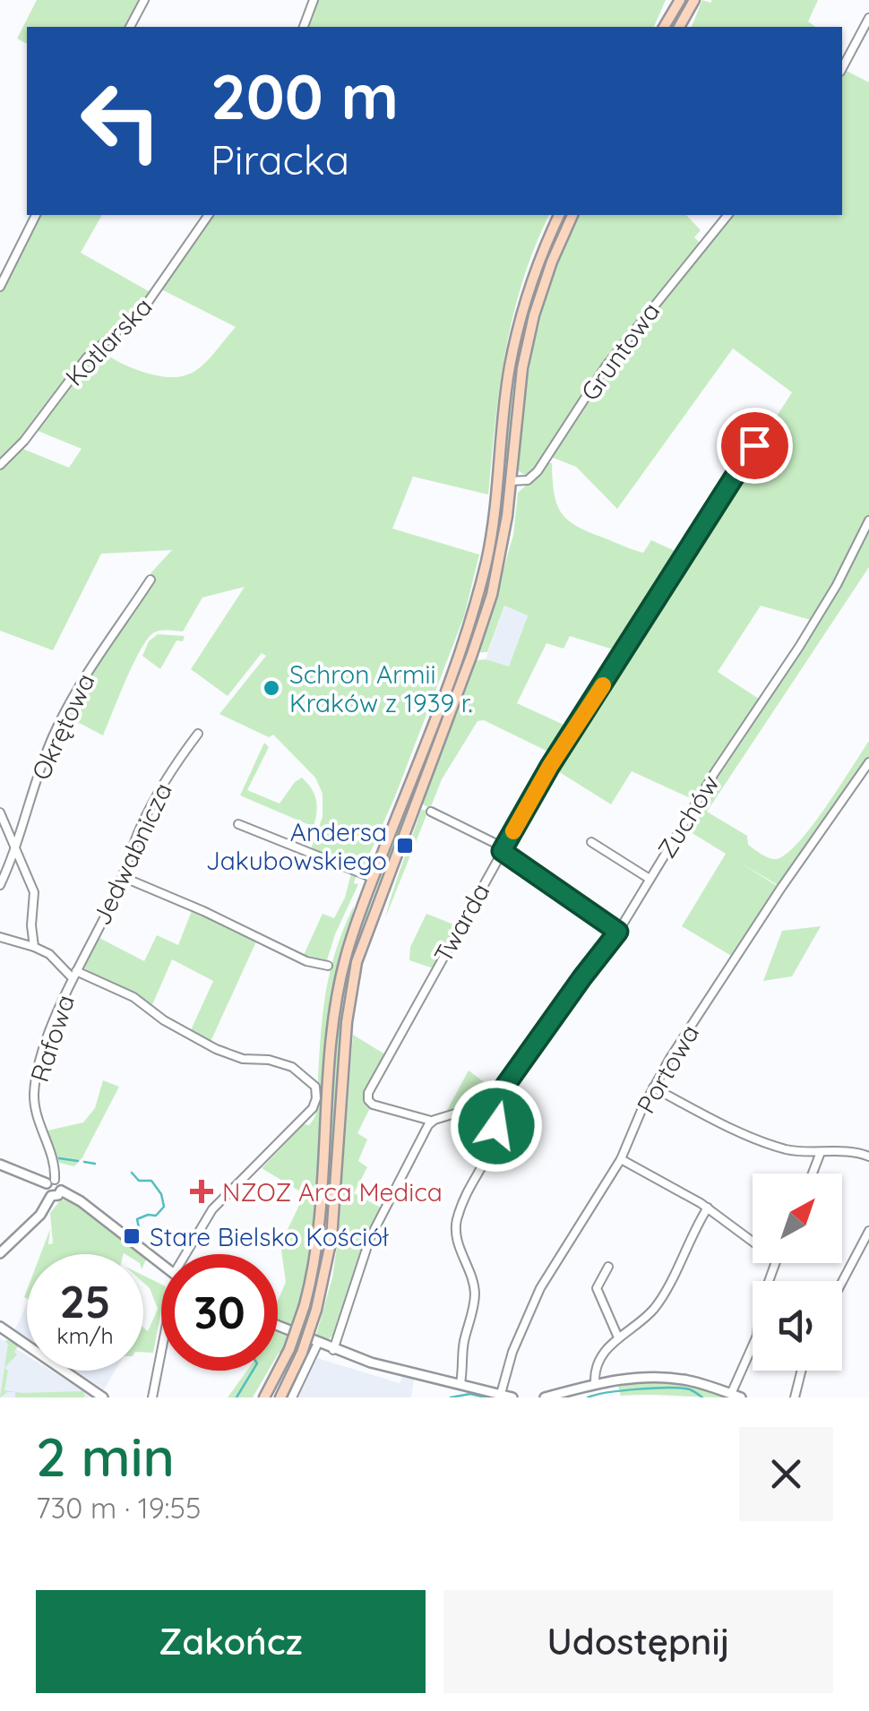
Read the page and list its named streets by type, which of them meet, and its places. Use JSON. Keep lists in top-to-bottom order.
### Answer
{
  "streets": {
    "street": [
      "Kotlarska",
      "Gruntowa",
      "Okrętowa",
      "Zuchów",
      "Jedwabnicza",
      "Twarda",
      "Rafowa",
      "Portowa"
    ]
  },
  "crossings": [
    ["Jedwabnicza", "Rafowa"]
  ],
  "places": {
    "other": ["Schron Armii Kraków z 1939 r."],
    "transit": ["Andersa Jakubowskiego", "Stare Bielsko Kościół"],
    "health": ["NZOZ Arca Medica"]
  },
  "north": "top right",
  "page": {
    "turn": ["200 m", "Piracka"],
    "speed": "25 km/h",
    "limit": "30",
    "heading": ["2 min", "730 m · 19:55"],
    "buttons": ["Zakończ", "Udostępnij"]
  }
}
